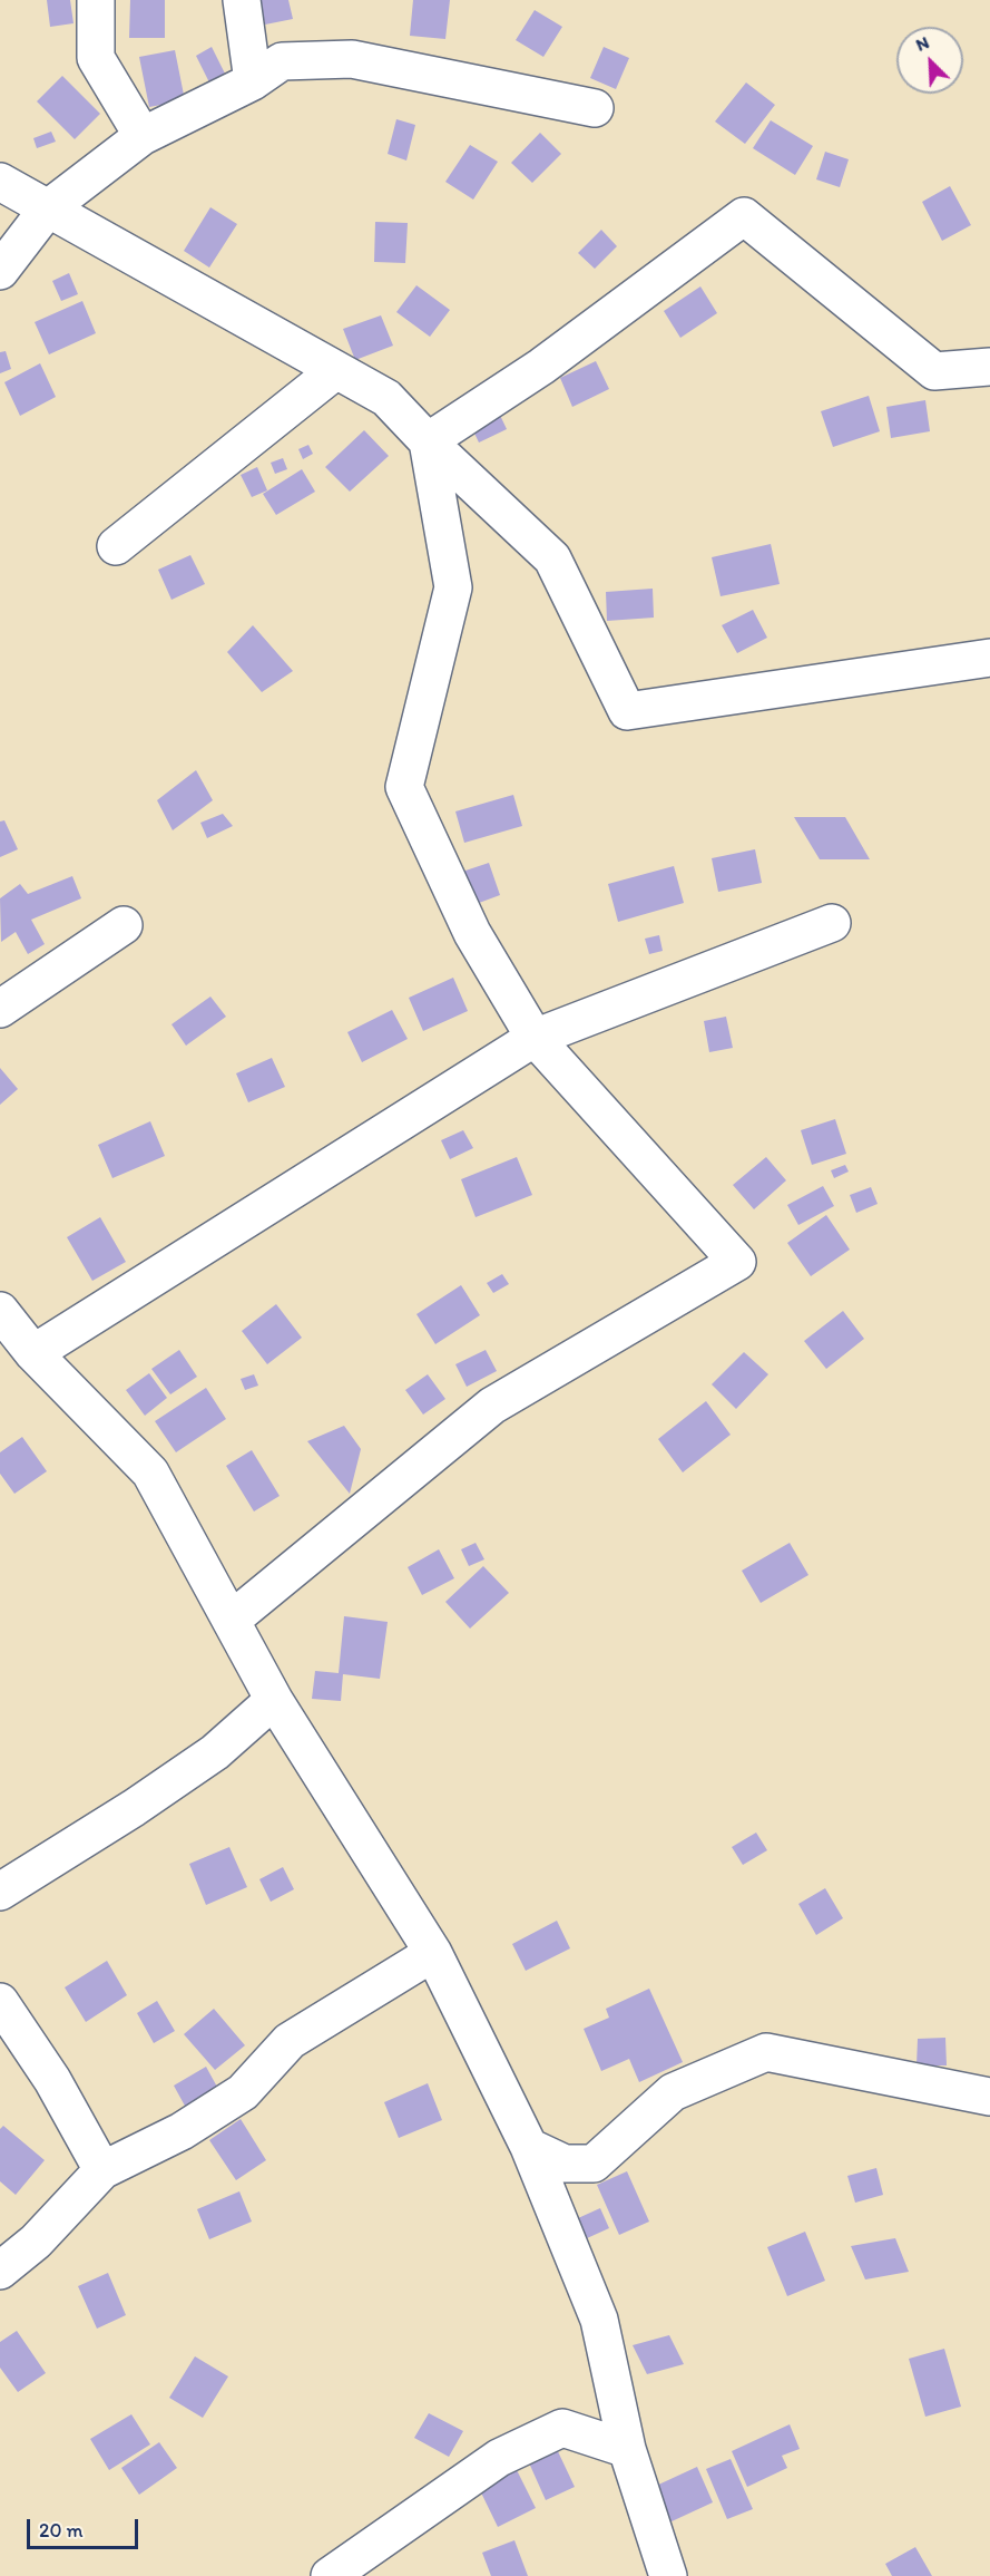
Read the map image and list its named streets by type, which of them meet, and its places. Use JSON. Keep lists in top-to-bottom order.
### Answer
{
  "scale_bar": "20 m",
  "north": "top left"
}
